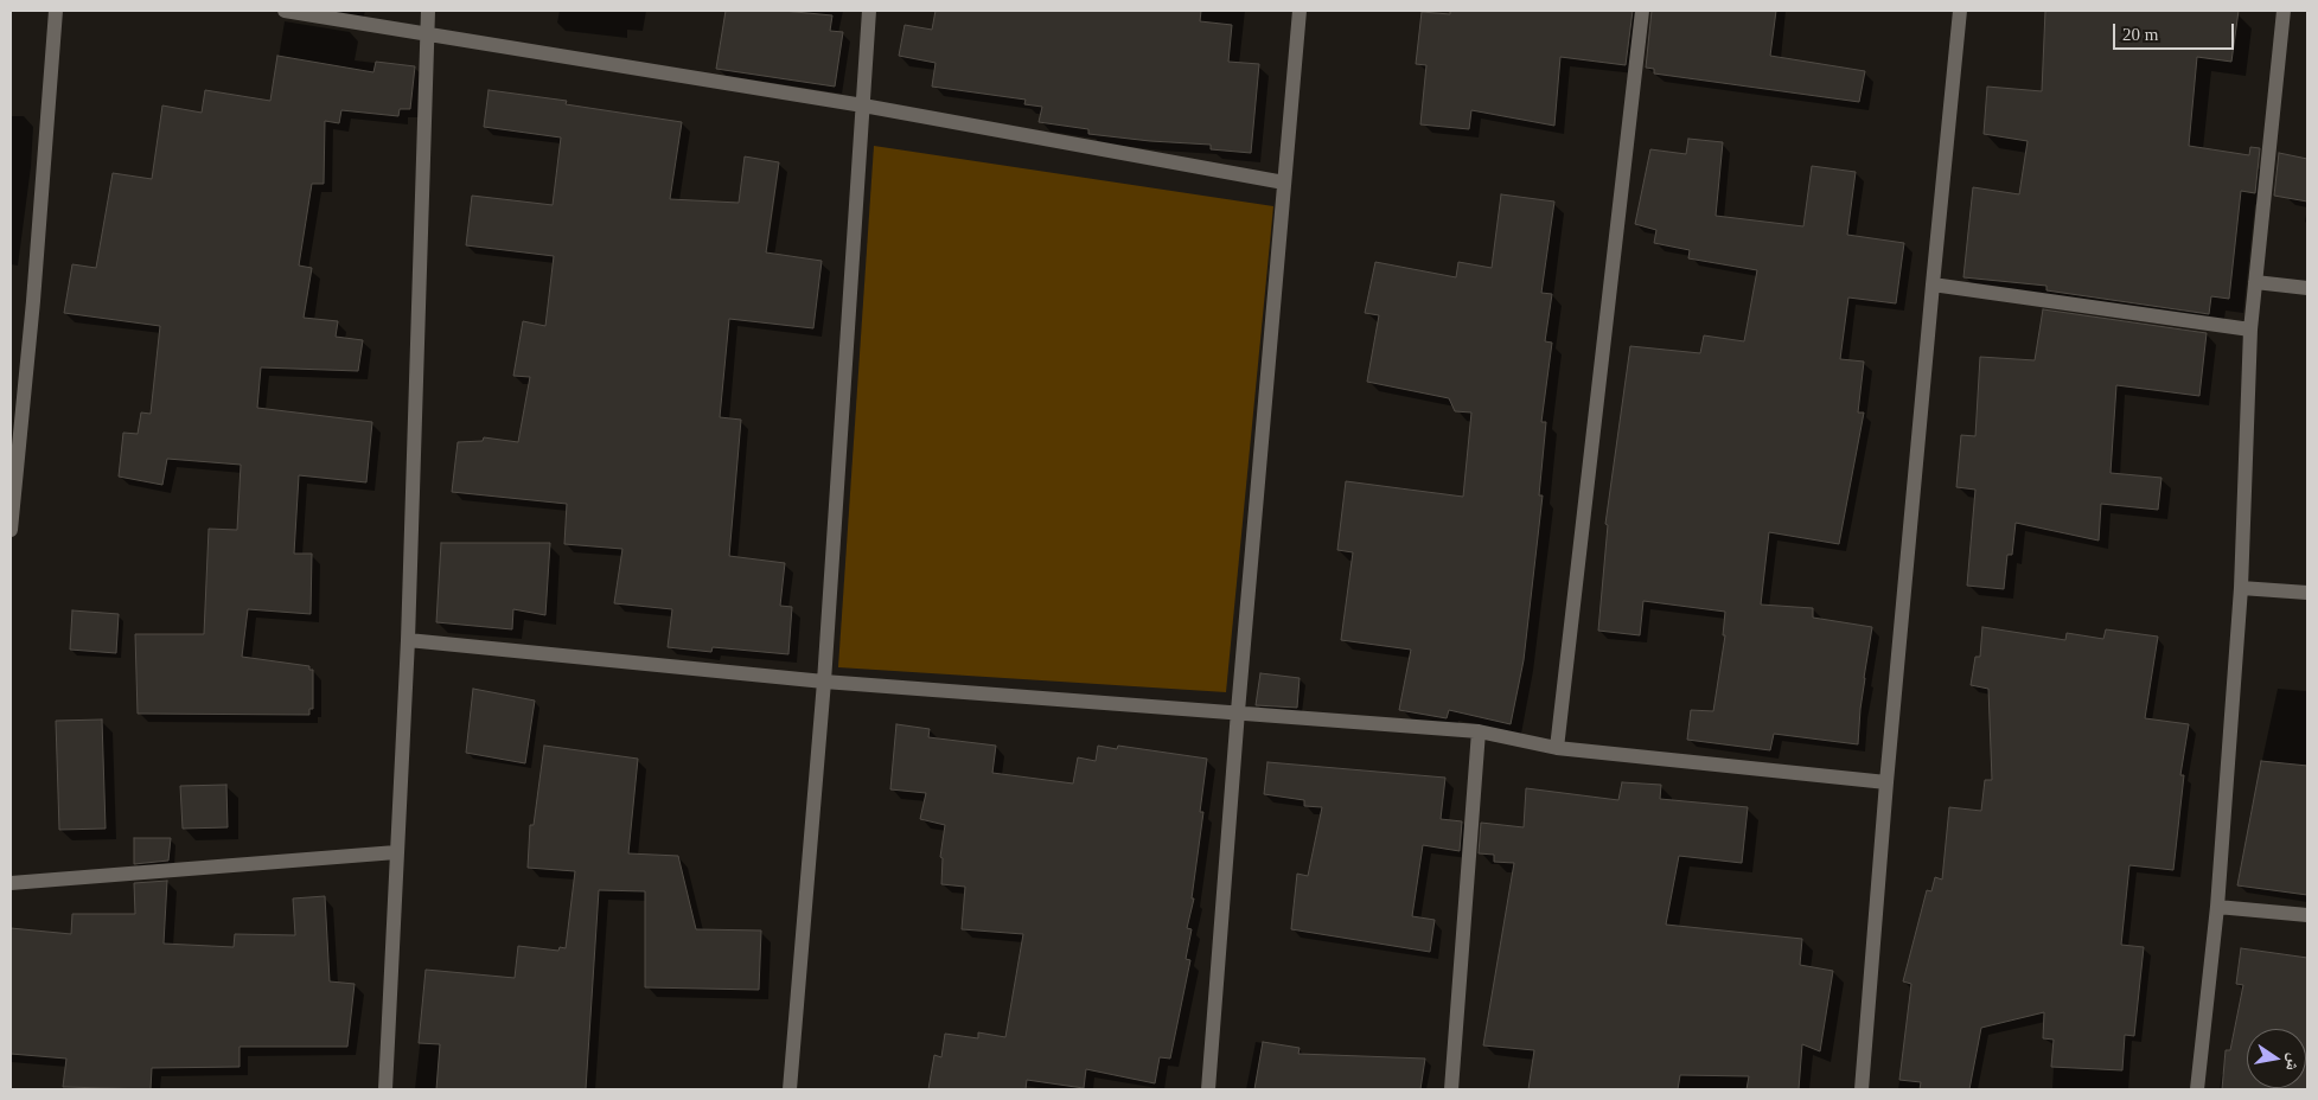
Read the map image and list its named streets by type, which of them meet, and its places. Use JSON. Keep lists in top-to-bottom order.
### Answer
{
  "scale_bar": "20 m",
  "north": "right"
}
